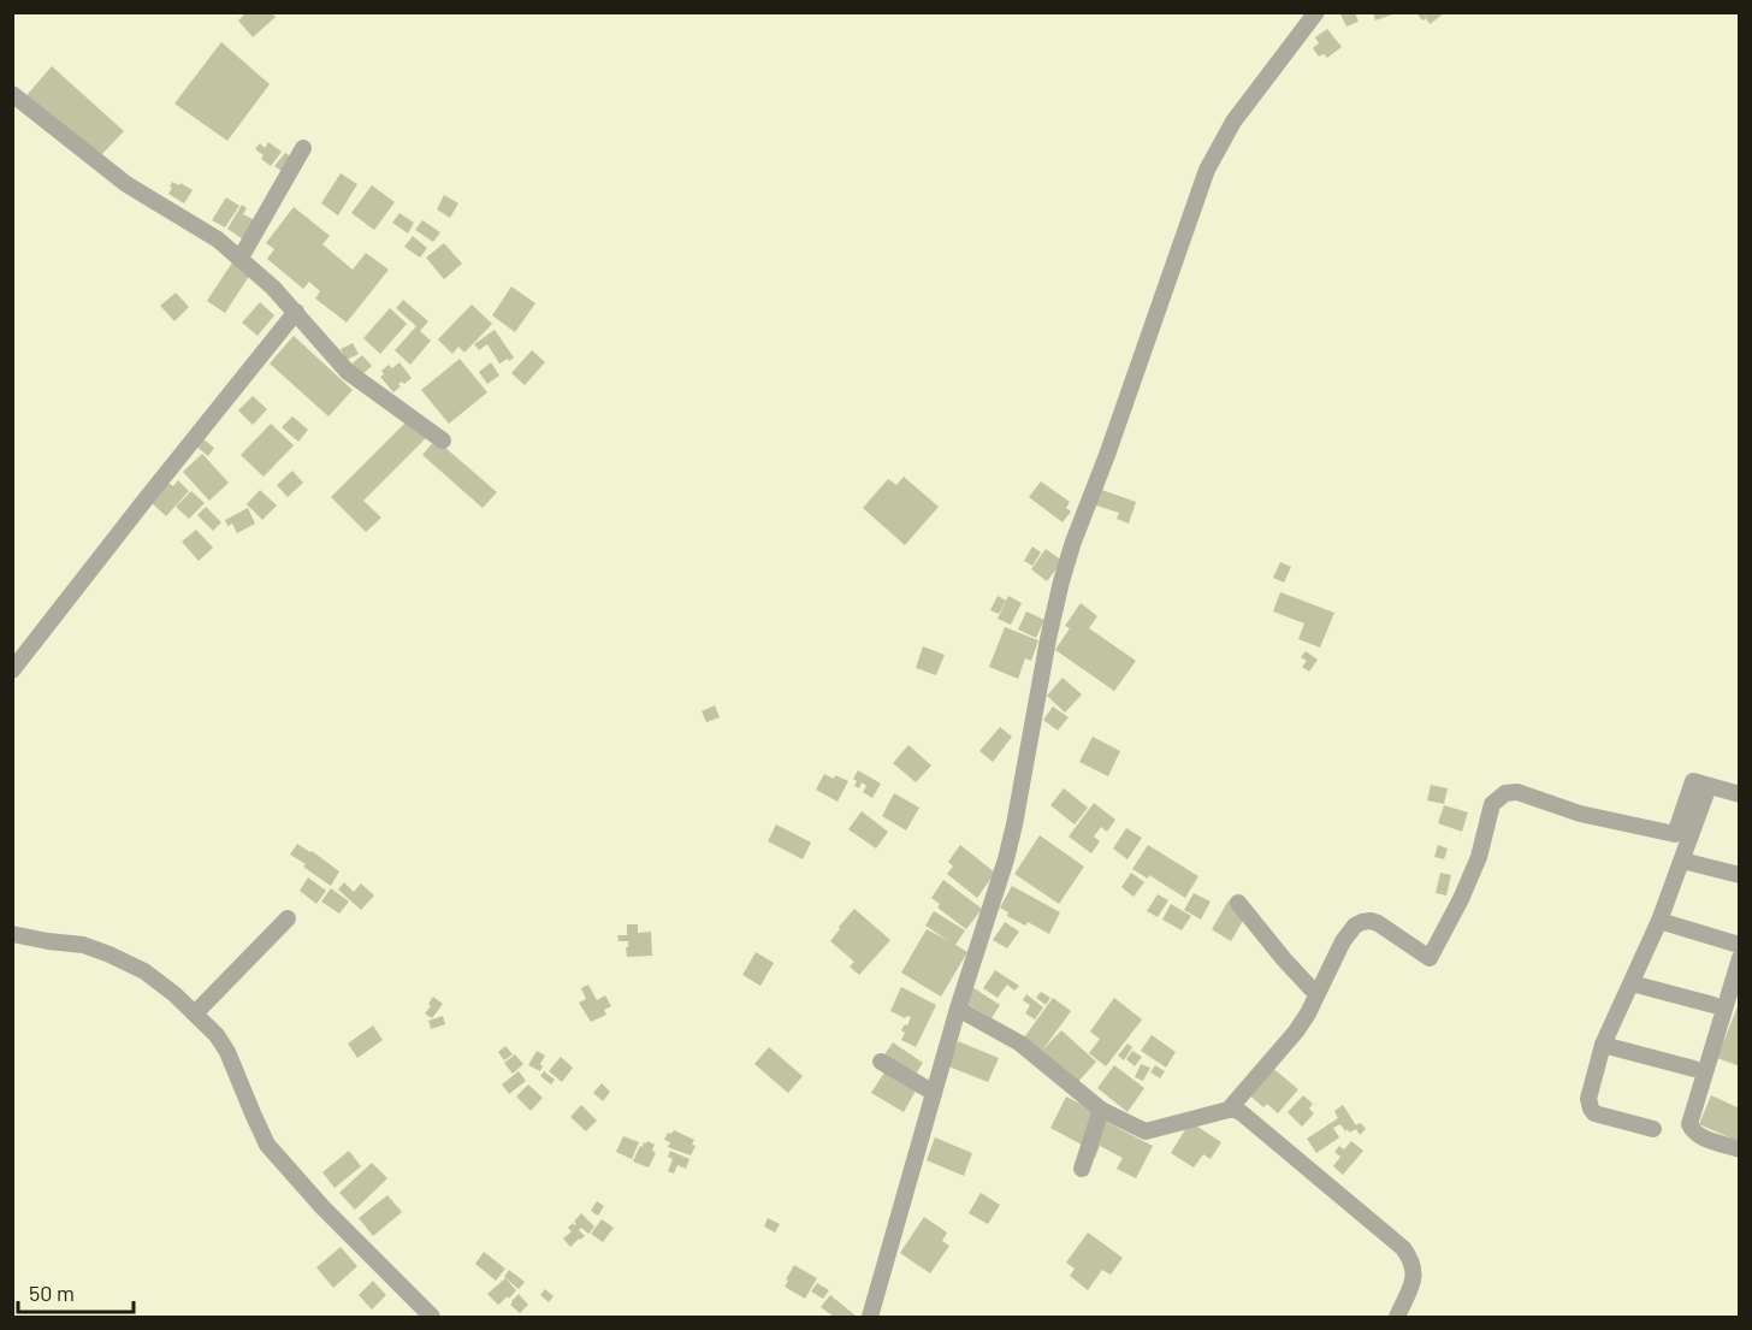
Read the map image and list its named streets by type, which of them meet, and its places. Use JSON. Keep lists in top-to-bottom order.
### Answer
{
  "scale_bar": "50 m"
}
